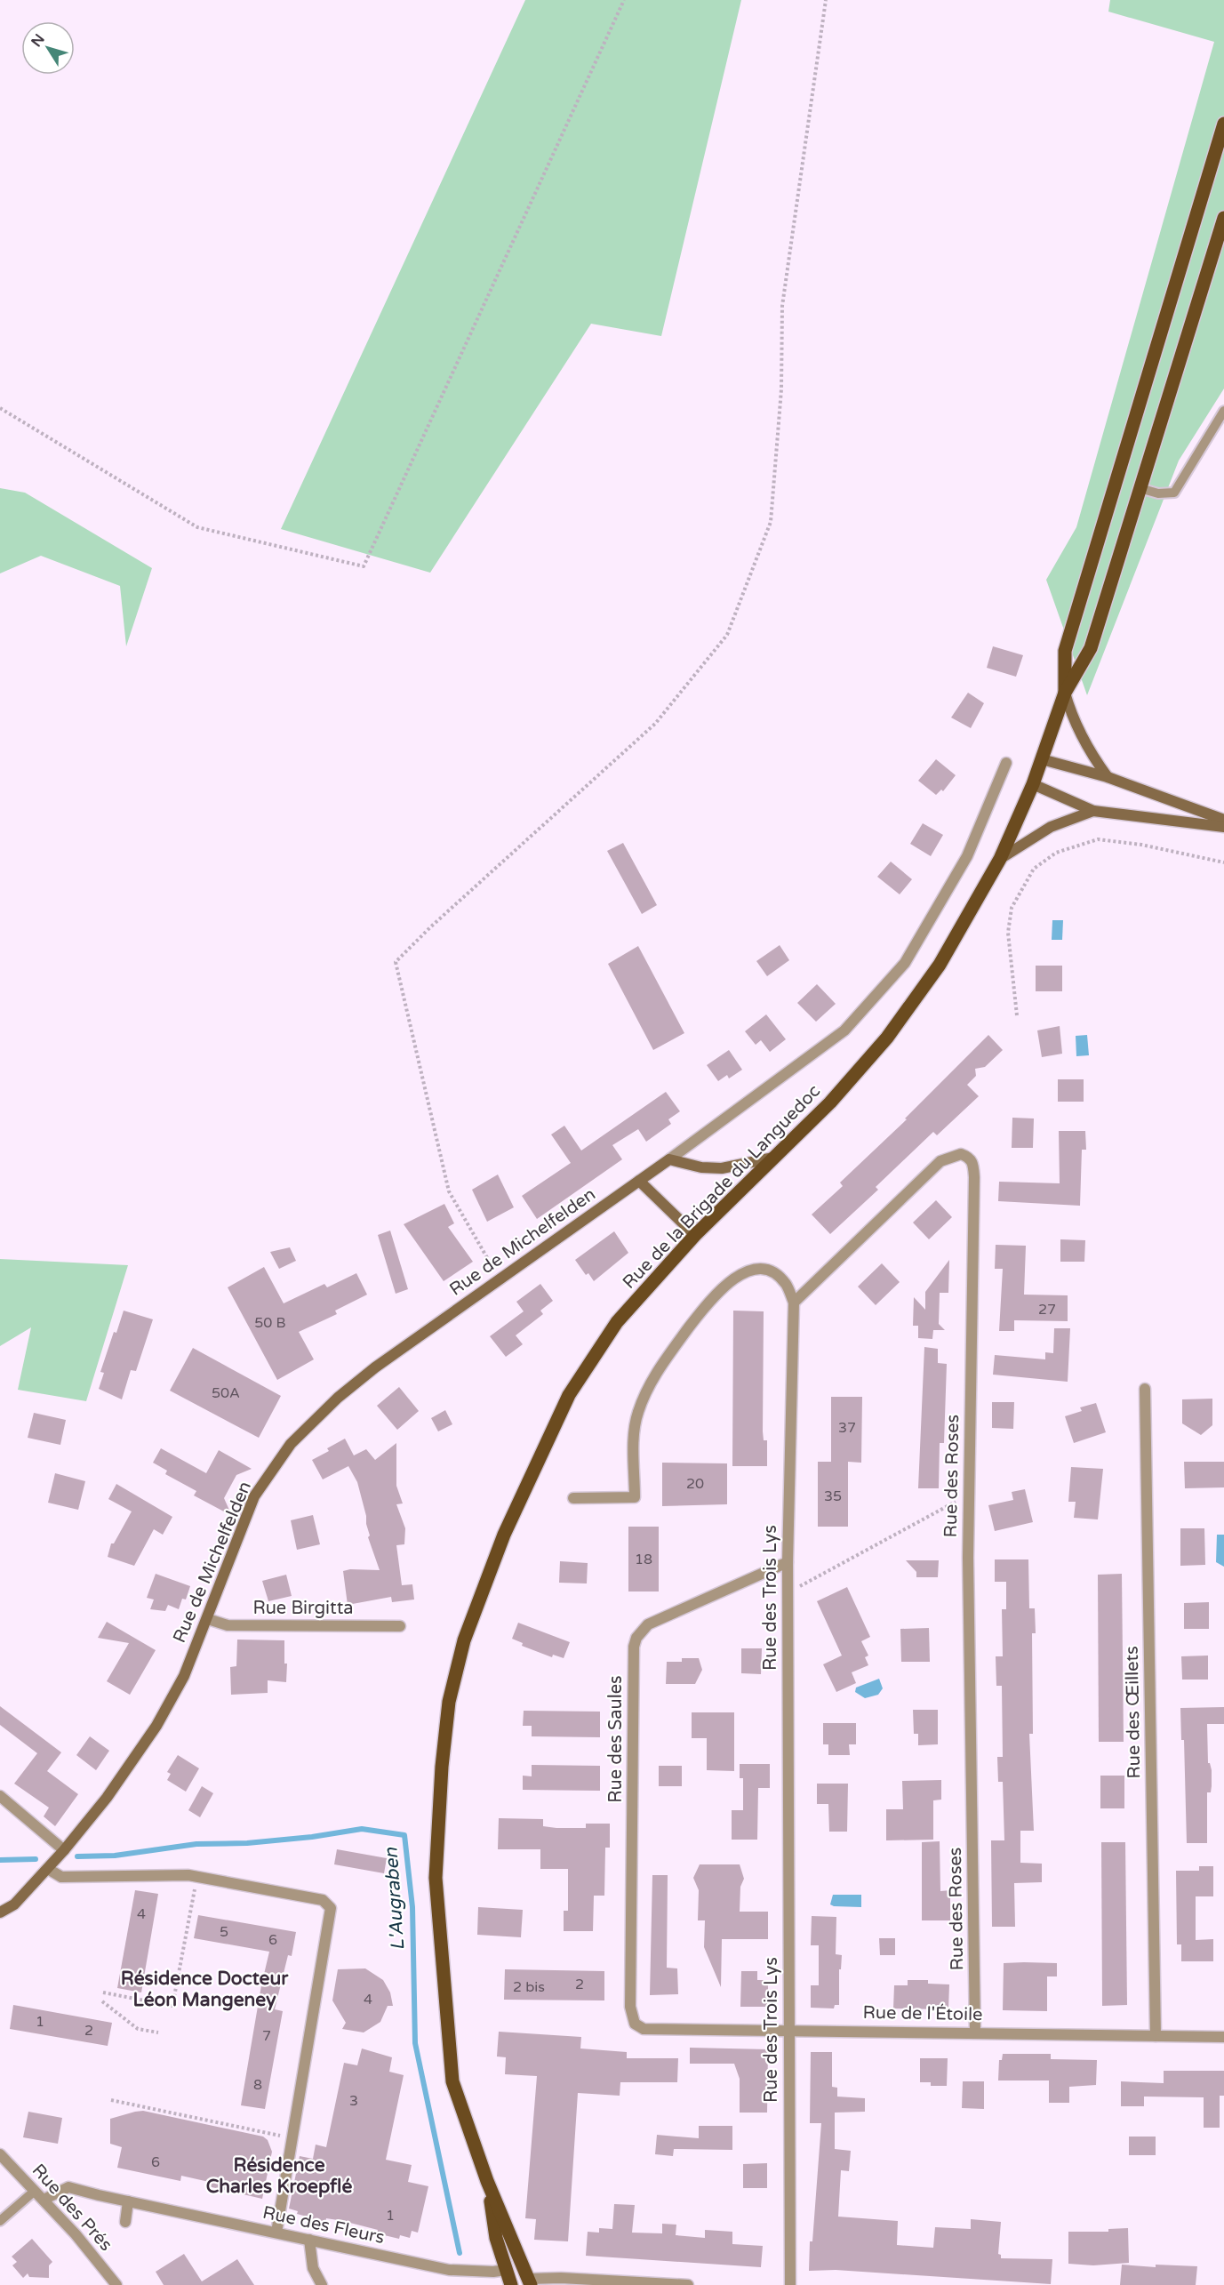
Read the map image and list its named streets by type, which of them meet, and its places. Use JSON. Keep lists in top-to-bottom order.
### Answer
{
  "streets": {
    "main road": ["Rue de la Brigade du Languedoc"],
    "street": [
      "Rue de Michelfelden",
      "Rue des Roses",
      "Rue des Trois Lys",
      "Rue Birgitta",
      "Rue des Œillets",
      "Rue des Saules",
      "Rue de l'Étoile",
      "Rue des Prés",
      "Rue des Fleurs"
    ]
  },
  "crossings": [
    ["Rue de la Brigade du Languedoc", "Rue des Fleurs"],
    ["Rue de Michelfelden", "Rue Birgitta"],
    ["Rue des Roses", "Rue des Trois Lys"],
    ["Rue des Roses", "Rue de l'Étoile"],
    ["Rue des Trois Lys", "Rue des Saules"],
    ["Rue des Trois Lys", "Rue de l'Étoile"],
    ["Rue des Œillets", "Rue de l'Étoile"],
    ["Rue des Saules", "Rue de l'Étoile"],
    ["Rue des Prés", "Rue des Fleurs"]
  ],
  "districts": ["Résidence Docteur Léon Mangeney", "Résidence Charles Kroepflé"],
  "water": ["L'Augraben"],
  "house_numbers": [
    "27",
    "50 B",
    "50A",
    "37",
    "20",
    "35",
    "18",
    "4",
    "5",
    "6",
    "2",
    "2 bis",
    "4",
    "1",
    "2",
    "7",
    "8",
    "3",
    "6",
    "1"
  ],
  "north": "top left"
}
